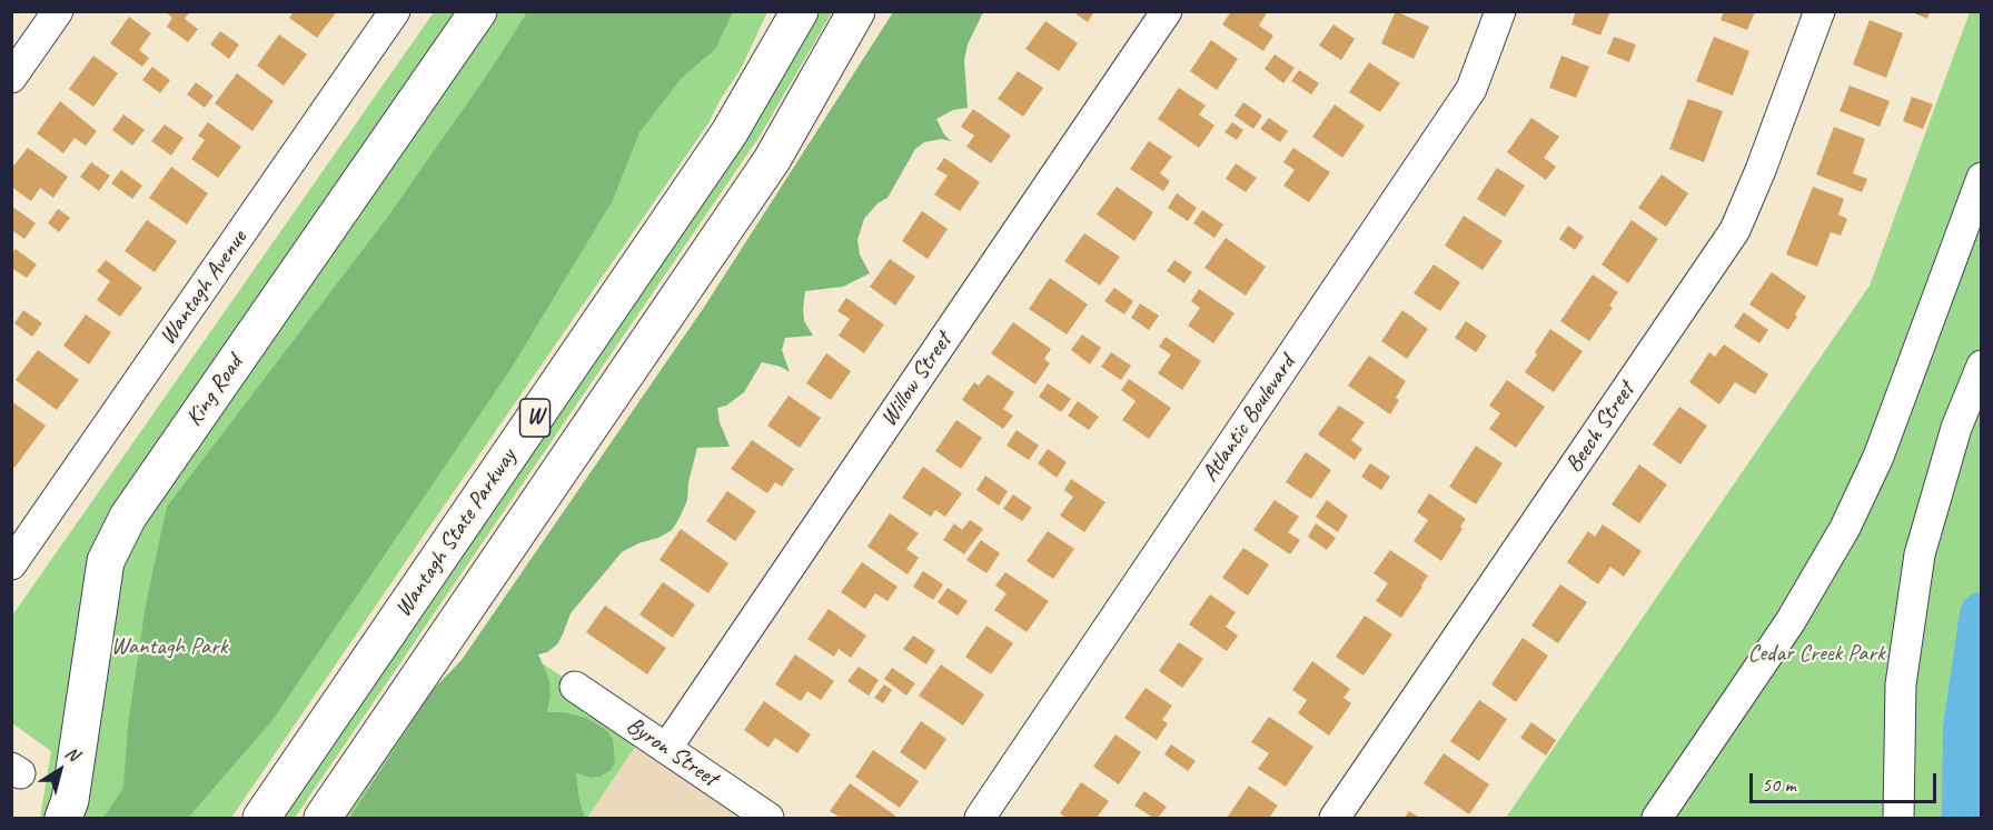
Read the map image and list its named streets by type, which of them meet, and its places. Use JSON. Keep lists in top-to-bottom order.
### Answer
{
  "streets": {
    "main road": ["King Road", "W", "Wantagh State Parkway"],
    "street": [
      "Wantagh Avenue",
      "Willow Street",
      "Atlantic Boulevard",
      "Beech Street",
      "Byron Street"
    ]
  },
  "crossings": [
    ["Willow Street", "Byron Street"]
  ],
  "parks": ["Wantagh Park", "Cedar Creek Park"],
  "scale_bar": "50 m",
  "north": "top right"
}
